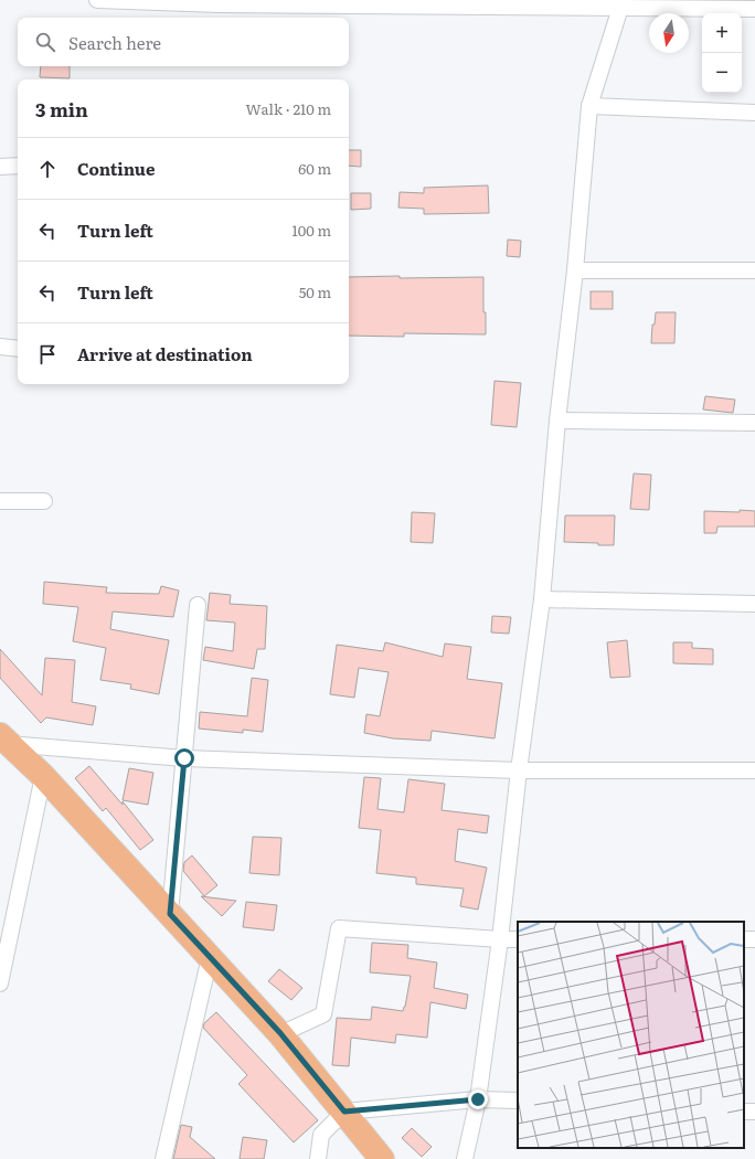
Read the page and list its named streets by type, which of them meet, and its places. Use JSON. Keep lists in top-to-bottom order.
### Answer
{
  "north": "bottom",
  "page": {
    "map_buttons": ["+", "−"],
    "search": "Search here",
    "heading": ["3 min", "Walk · 210 m"],
    "list": [
      ["Continue", "60 m"],
      ["Turn left", "100 m"],
      ["Turn left", "50 m"],
      "Arrive at destination"
    ]
  }
}
